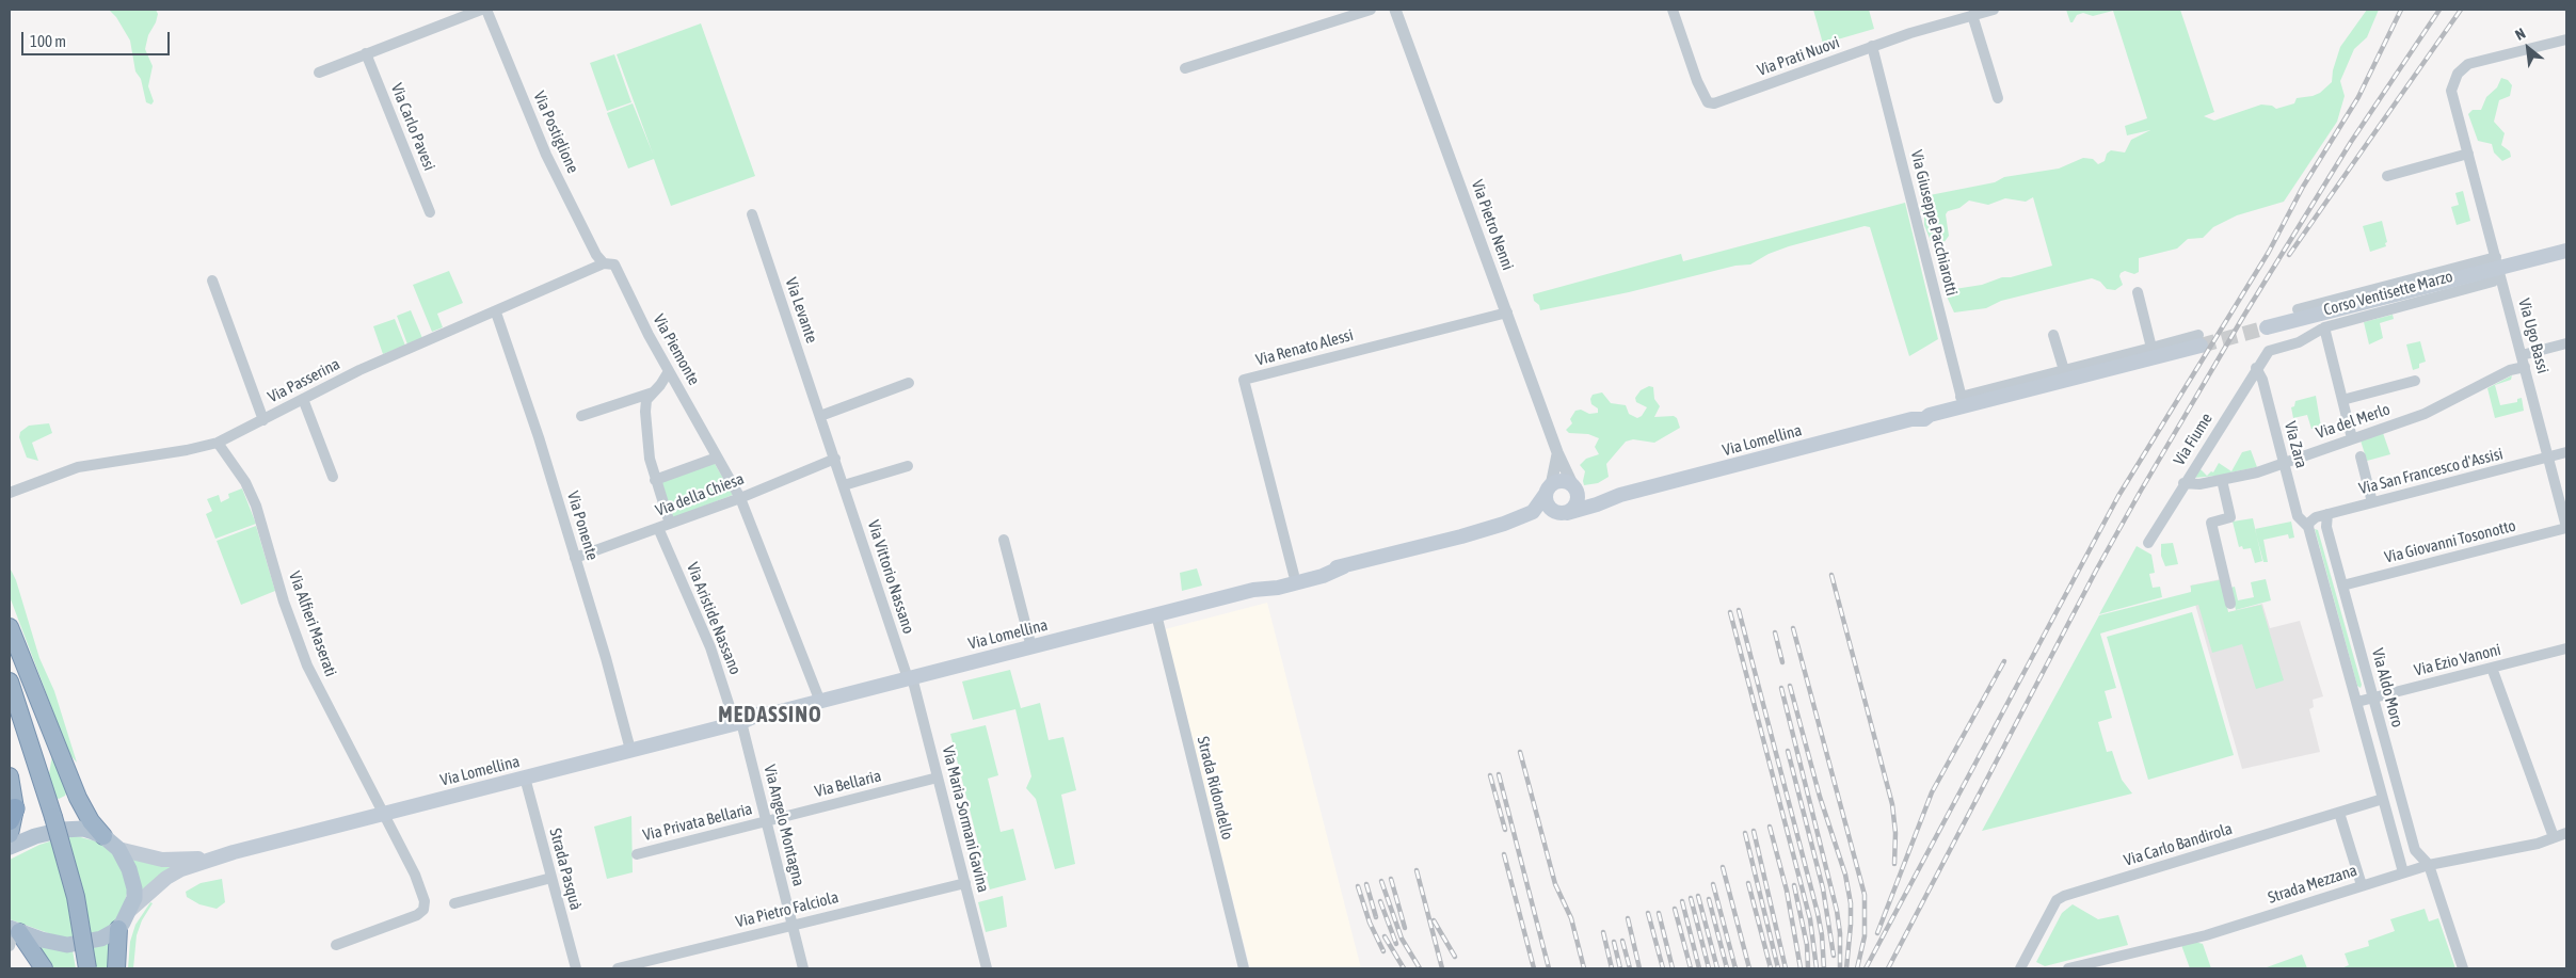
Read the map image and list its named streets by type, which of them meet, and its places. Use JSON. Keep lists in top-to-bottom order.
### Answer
{
  "streets": {
    "main road": ["Corso Ventisette Marzo", "Via Lomellina"],
    "street": [
      "Via Prati Nuovi",
      "Via Carlo Pavesi",
      "Via Postiglione",
      "Via Giuseppe Pacchiarotti",
      "Via Pietro Nenni",
      "Via Levante",
      "Via Ugo Bassi",
      "Via Renato Alessi",
      "Via Piemonte",
      "Via Passerina",
      "Via del Merlo",
      "Via Fiume",
      "Via Zara",
      "Via San Francesco d'Assisi",
      "Via della Chiesa",
      "Via Ponente",
      "Via Giovanni Tosonotto",
      "Via Vittorio Nassano",
      "Via Aristide Nassano",
      "Via Alfieri Maserati",
      "Via Ezio Vanoni",
      "Via Aldo Moro",
      "Via Bellaria",
      "Strada Ridondello",
      "Via Maria Sormani Gavina",
      "Via Privata Bellaria",
      "Via Angelo Montagna",
      "Via Carlo Bandirola",
      "Strada Pasquà",
      "Strada Mezzana",
      "Via Pietro Falciola"
    ]
  },
  "crossings": [
    ["Via Prati Nuovi", "Via Giuseppe Pacchiarotti"],
    ["Via Postiglione", "Via Piemonte"],
    ["Via Postiglione", "Via Passerina"],
    ["Via Giuseppe Pacchiarotti", "Via Lomellina"],
    ["Via Pietro Nenni", "Via Renato Alessi"],
    ["Via Pietro Nenni", "Via Lomellina"],
    ["Corso Ventisette Marzo", "Via Ugo Bassi"],
    ["Corso Ventisette Marzo", "Via Fiume"],
    ["Via Levante", "Via Vittorio Nassano"],
    ["Via Ugo Bassi", "Via del Merlo"],
    ["Via Ugo Bassi", "Via San Francesco d'Assisi"],
    ["Via Ugo Bassi", "Via Giovanni Tosonotto"],
    ["Via Renato Alessi", "Via Lomellina"],
    ["Via Piemonte", "Via Passerina"],
    ["Via Piemonte", "Via della Chiesa"],
    ["Via Passerina", "Via Ponente"],
    ["Via Passerina", "Via Alfieri Maserati"],
    ["Via del Merlo", "Via Fiume"],
    ["Via del Merlo", "Via Zara"],
    ["Via Fiume", "Via Zara"],
    ["Via Lomellina", "Via Ponente"],
    ["Via Lomellina", "Via Vittorio Nassano"],
    ["Via Lomellina", "Via Aristide Nassano"],
    ["Via Lomellina", "Via Alfieri Maserati"],
    ["Via Lomellina", "Strada Ridondello"],
    ["Via Lomellina", "Via Maria Sormani Gavina"],
    ["Via Lomellina", "Via Angelo Montagna"],
    ["Via Lomellina", "Strada Pasquà"],
    ["Via Zara", "Via San Francesco d'Assisi"],
    ["Via Zara", "Via Aldo Moro"],
    ["Via San Francesco d'Assisi", "Via Aldo Moro"],
    ["Via della Chiesa", "Via Ponente"],
    ["Via della Chiesa", "Via Vittorio Nassano"],
    ["Via della Chiesa", "Via Aristide Nassano"],
    ["Via Giovanni Tosonotto", "Via Aldo Moro"],
    ["Via Vittorio Nassano", "Via Maria Sormani Gavina"],
    ["Via Aristide Nassano", "Via Angelo Montagna"],
    ["Via Ezio Vanoni", "Via Aldo Moro"],
    ["Via Aldo Moro", "Via Carlo Bandirola"],
    ["Via Aldo Moro", "Strada Mezzana"],
    ["Via Bellaria", "Via Maria Sormani Gavina"],
    ["Via Bellaria", "Via Privata Bellaria"],
    ["Via Bellaria", "Via Angelo Montagna"],
    ["Via Maria Sormani Gavina", "Via Pietro Falciola"],
    ["Via Privata Bellaria", "Via Angelo Montagna"],
    ["Via Angelo Montagna", "Via Pietro Falciola"]
  ],
  "districts": ["MEDASSINO"],
  "scale_bar": "100 m",
  "north": "top left"
}
